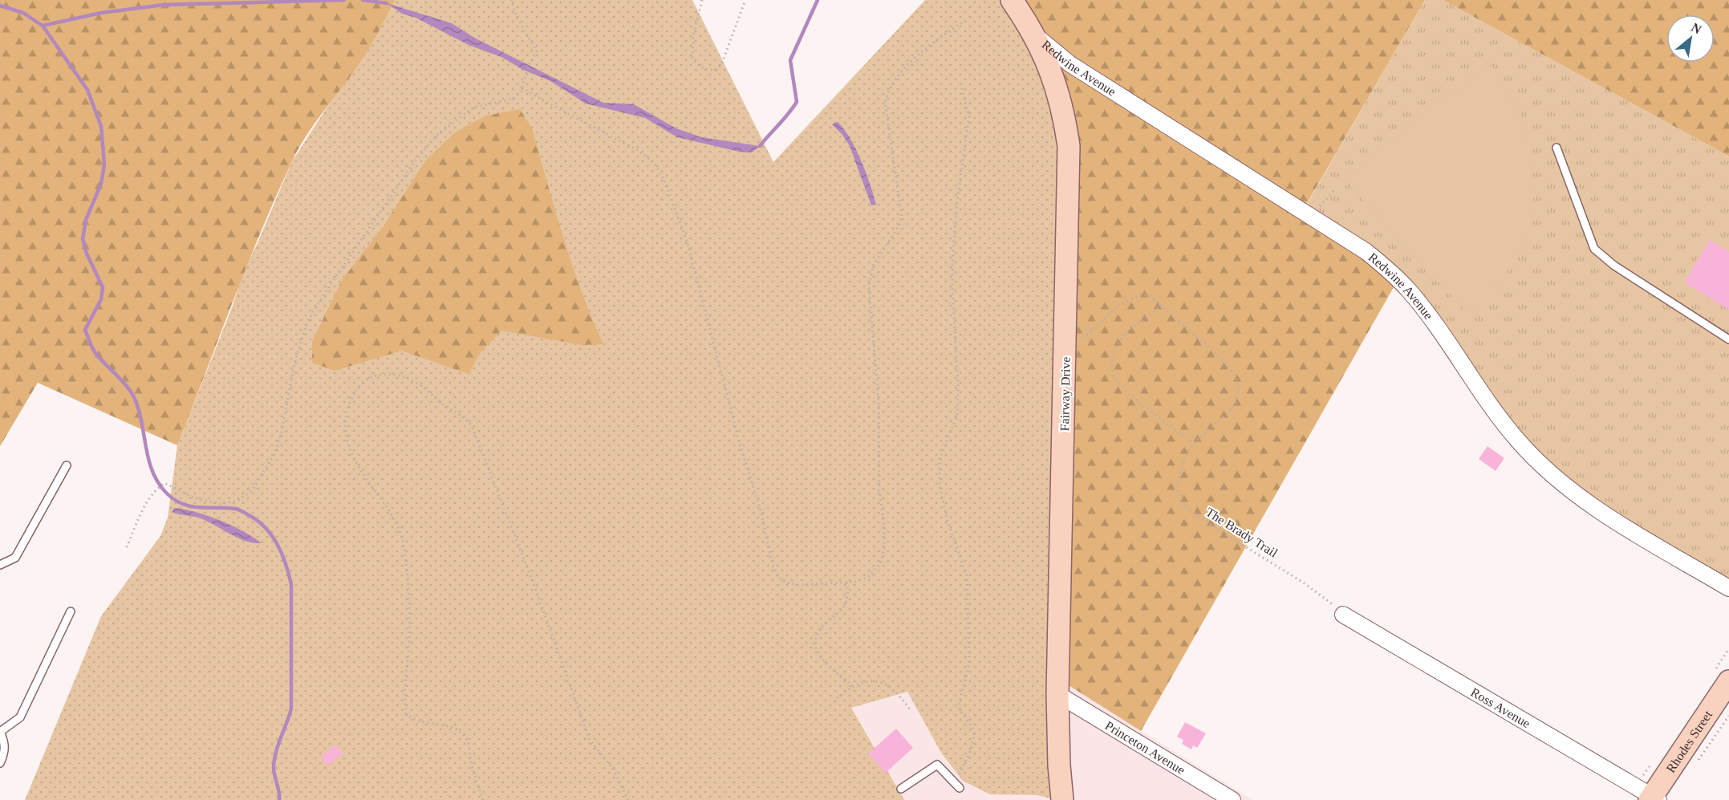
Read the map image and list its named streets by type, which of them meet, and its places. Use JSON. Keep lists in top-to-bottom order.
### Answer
{
  "streets": {
    "street": [
      "Redwine Avenue",
      "Fairway Drive",
      "Ross Avenue",
      "Rhodes Street",
      "Princeton Avenue"
    ],
    "path": ["The Brady Trail"]
  },
  "crossings": [
    ["Redwine Avenue", "Fairway Drive"],
    ["Fairway Drive", "The Brady Trail"],
    ["Fairway Drive", "Princeton Avenue"],
    ["The Brady Trail", "Ross Avenue"],
    ["Ross Avenue", "Rhodes Street"]
  ],
  "north": "top right"
}
